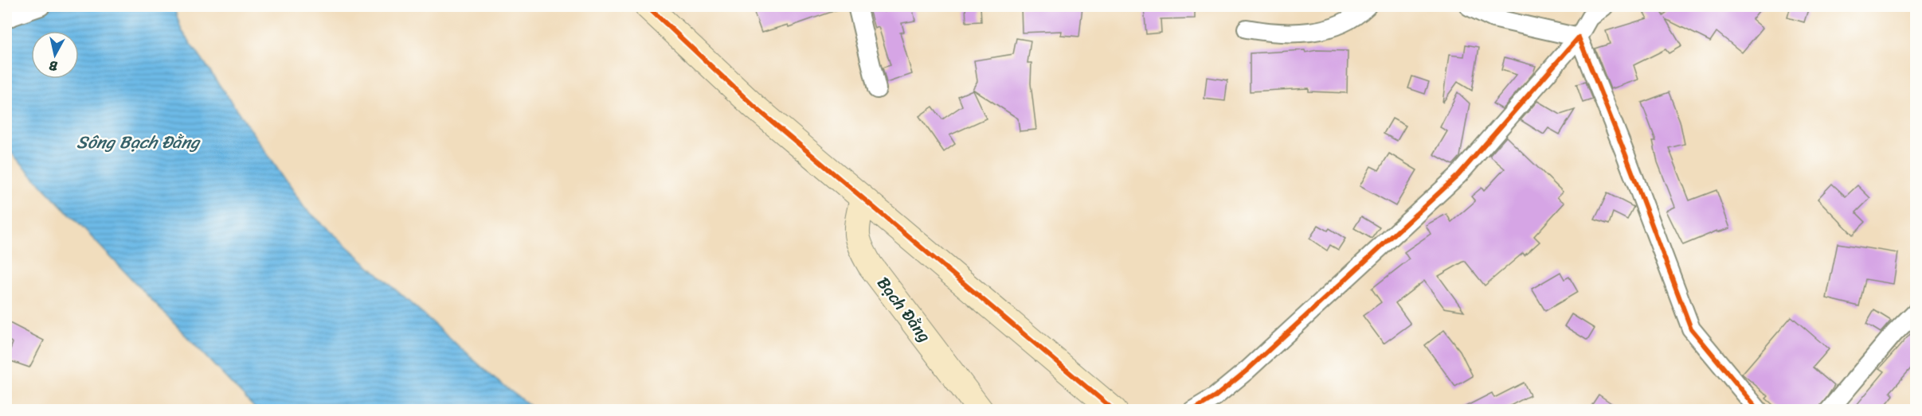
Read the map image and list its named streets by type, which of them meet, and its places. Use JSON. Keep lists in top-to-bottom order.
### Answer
{
  "streets": {
    "street": ["Bạch Đằng"]
  },
  "water": ["Sông Bạch Đằng"],
  "north": "bottom"
}
